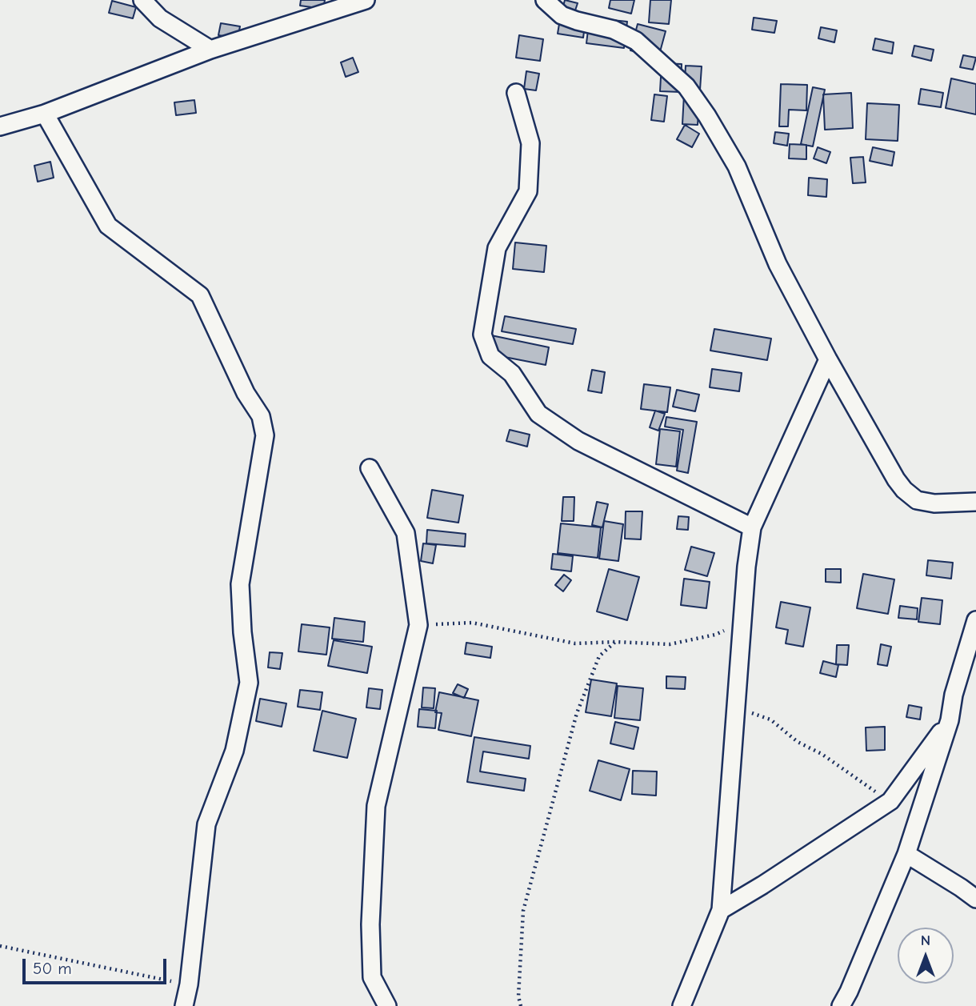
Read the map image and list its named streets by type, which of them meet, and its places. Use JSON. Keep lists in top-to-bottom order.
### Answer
{
  "scale_bar": "50 m",
  "north": "top"
}
